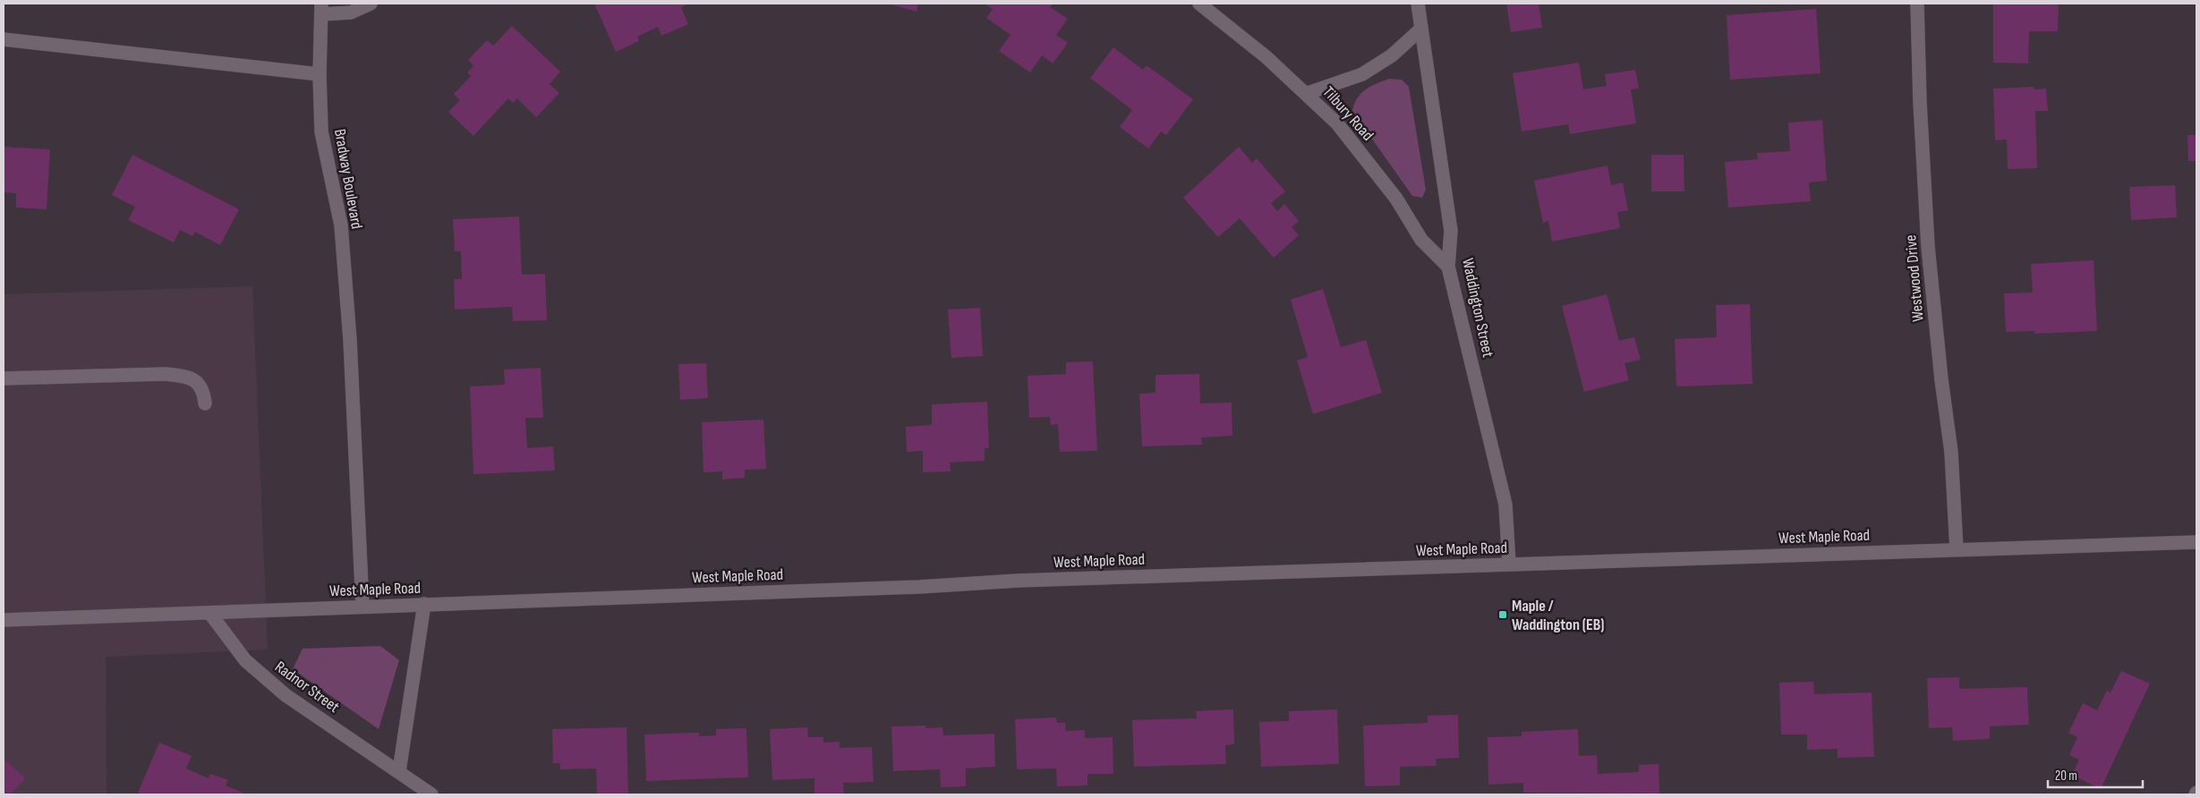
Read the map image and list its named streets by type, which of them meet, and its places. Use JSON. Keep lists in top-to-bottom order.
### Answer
{
  "streets": {
    "street": [
      "Tilbury Road",
      "Bradway Boulevard",
      "Westwood Drive",
      "Waddington Street",
      "West Maple Road",
      "Radnor Street"
    ]
  },
  "crossings": [
    ["Tilbury Road", "Waddington Street"],
    ["Bradway Boulevard", "West Maple Road"],
    ["Westwood Drive", "West Maple Road"],
    ["Waddington Street", "West Maple Road"],
    ["West Maple Road", "Radnor Street"]
  ],
  "places": {
    "transit": ["Maple / Waddington (EB)"]
  },
  "scale_bar": "20 m"
}
